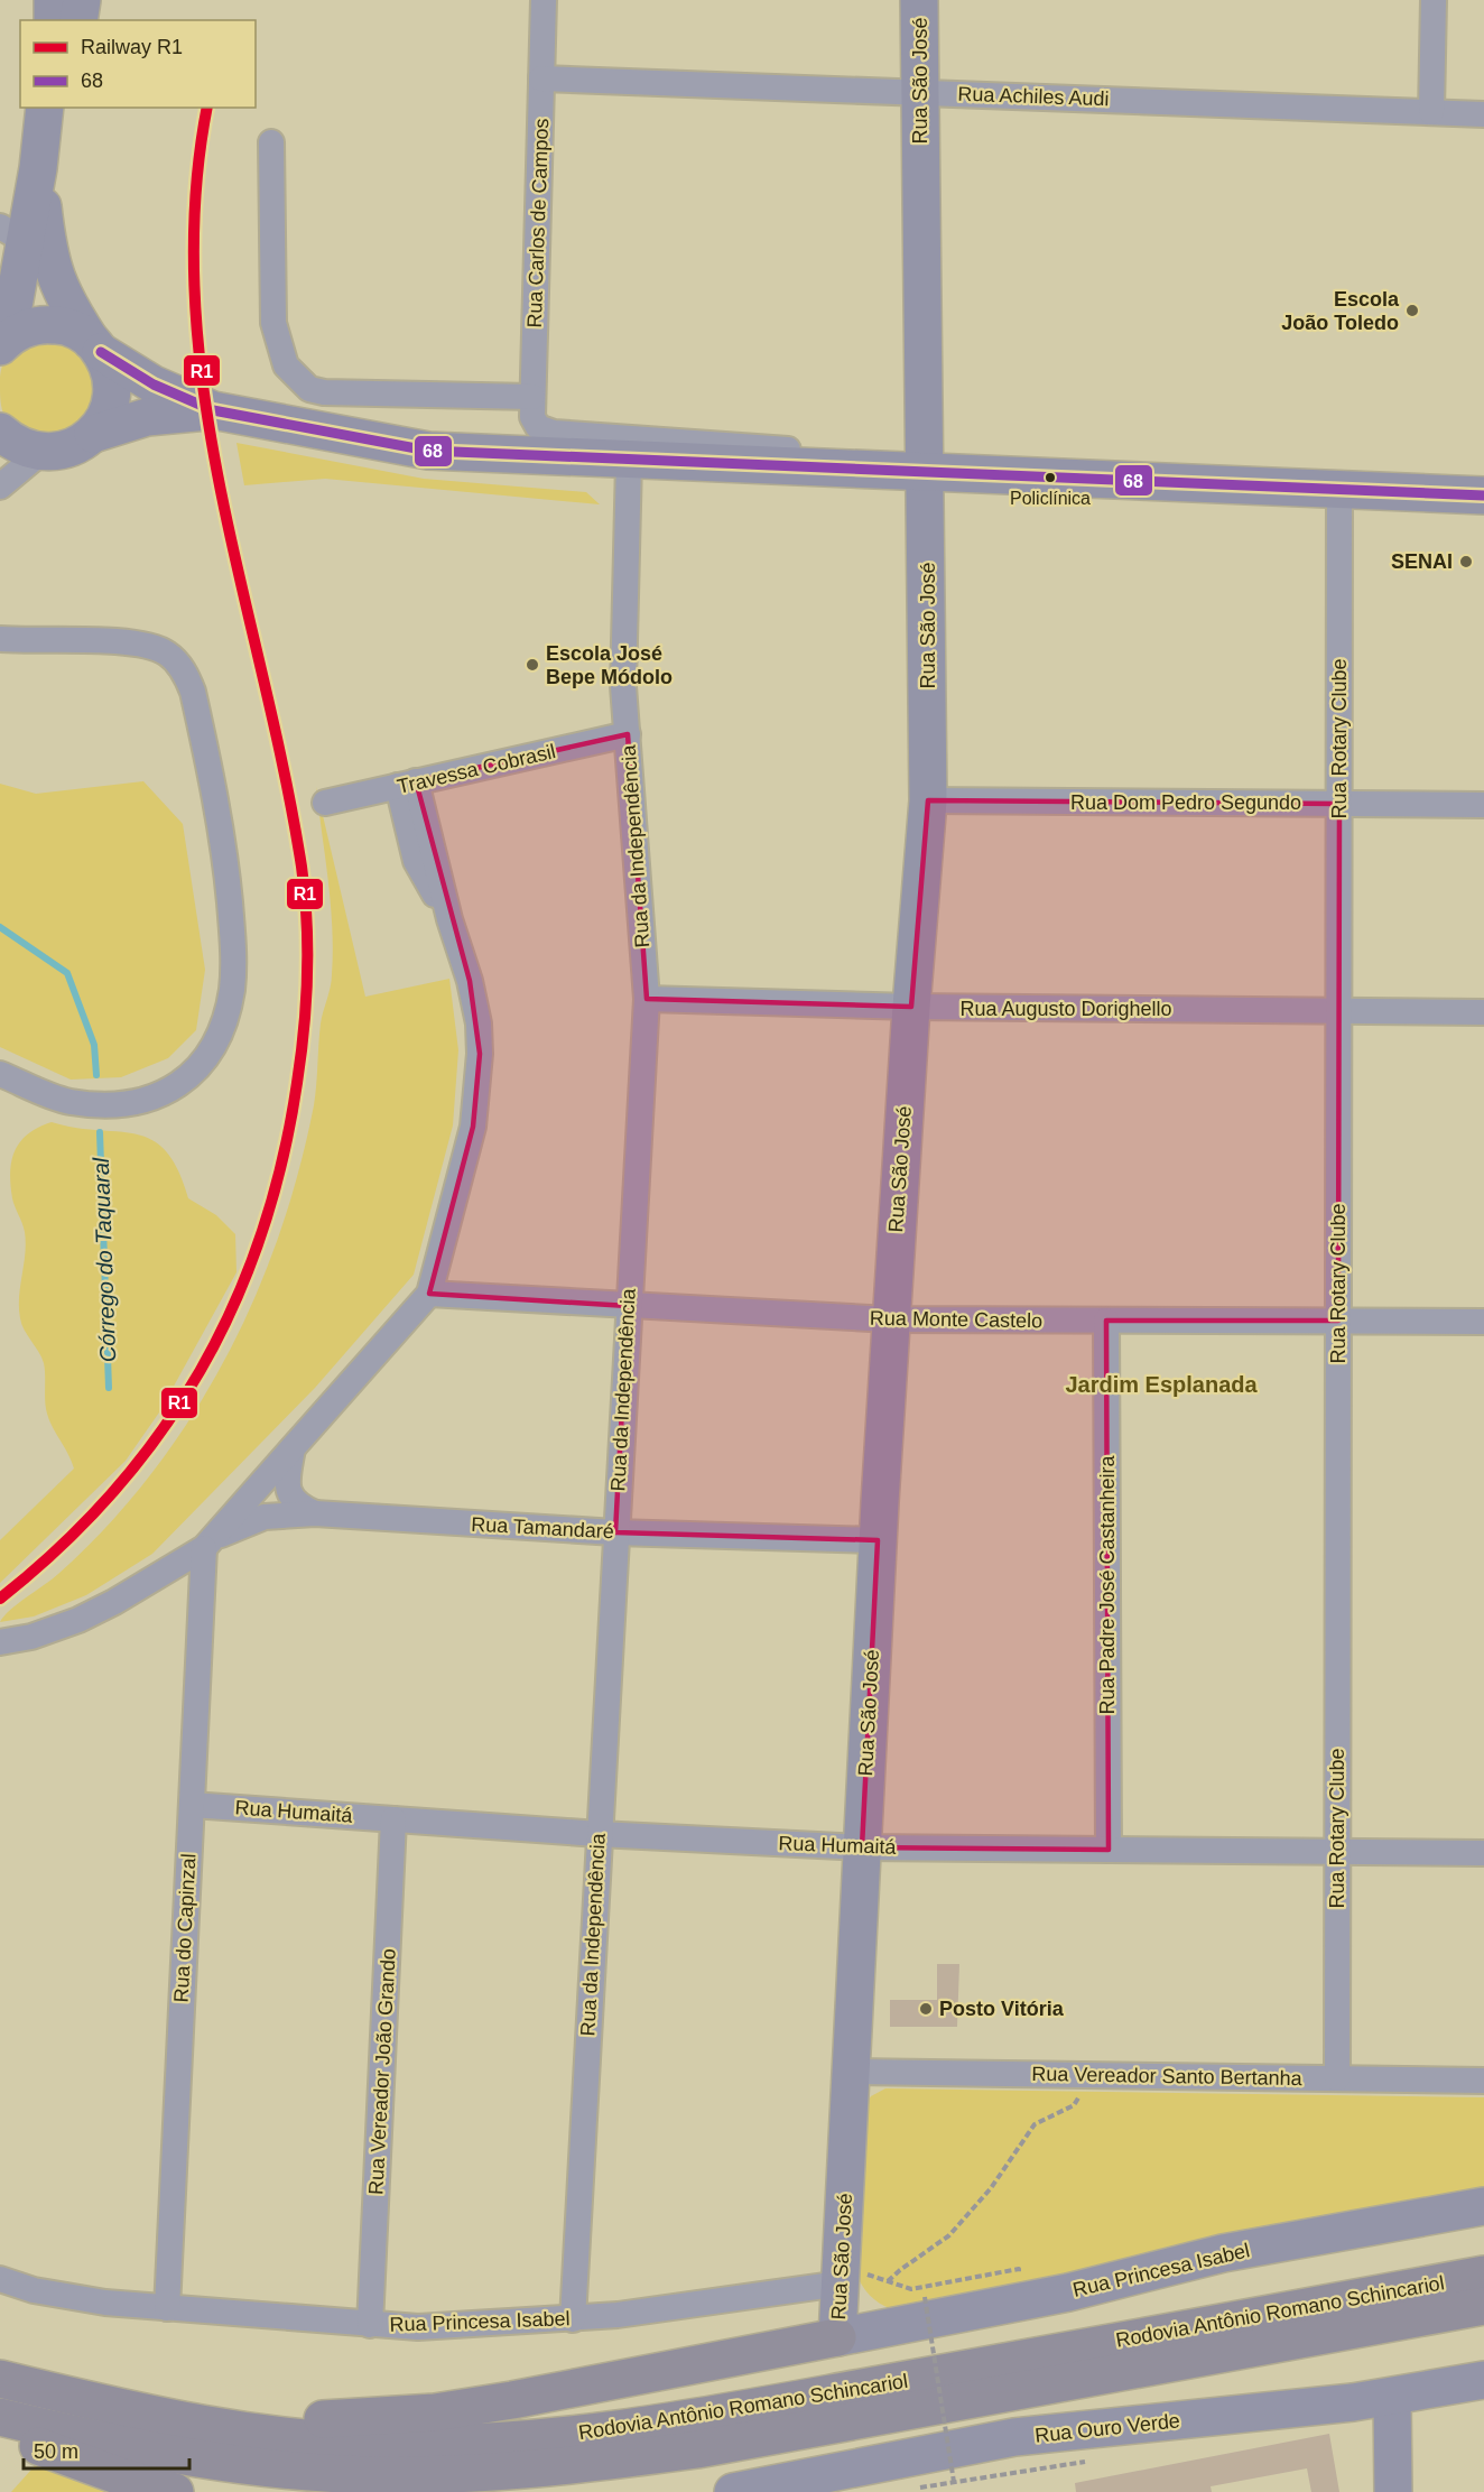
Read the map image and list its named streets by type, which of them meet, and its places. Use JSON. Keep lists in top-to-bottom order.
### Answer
{
  "streets": {
    "highway": ["Rodovia Antônio Romano Schincariol"],
    "street": [
      "Rua São José",
      "Rua Achiles Audi",
      "Rua Carlos de Campos",
      "Rua Rotary Clube",
      "Travessa Cobrasil",
      "Rua Dom Pedro Segundo",
      "Rua da Independência",
      "Rua Augusto Dorighello",
      "Rua Monte Castelo",
      "Rua Tamandaré",
      "Rua Padre José Castanheira",
      "Rua Humaitá",
      "Rua do Capinzal",
      "Rua Vereador João Grando",
      "Rua Vereador Santo Bertanha",
      "Rua Princesa Isabel",
      "Rua Ouro Verde"
    ]
  },
  "crossings": [
    ["Rua São José", "Rua Achiles Audi"],
    ["Rua São José", "Rua Dom Pedro Segundo"],
    ["Rua São José", "Rua Augusto Dorighello"],
    ["Rua São José", "Rua Monte Castelo"],
    ["Rua São José", "Rua Tamandaré"],
    ["Rua São José", "Rua Humaitá"],
    ["Rua São José", "Rua Vereador Santo Bertanha"],
    ["Rua São José", "Rua Princesa Isabel"],
    ["Rua Achiles Audi", "Rua Carlos de Campos"],
    ["Rua Rotary Clube", "Rua Dom Pedro Segundo"],
    ["Rua Rotary Clube", "Rua Augusto Dorighello"],
    ["Rua Rotary Clube", "Rua Monte Castelo"],
    ["Rua Rotary Clube", "Rua Humaitá"],
    ["Rua Rotary Clube", "Rua Vereador Santo Bertanha"],
    ["Travessa Cobrasil", "Rua da Independência"],
    ["Rua da Independência", "Rua Augusto Dorighello"],
    ["Rua da Independência", "Rua Monte Castelo"],
    ["Rua da Independência", "Rua Tamandaré"],
    ["Rua da Independência", "Rua Humaitá"],
    ["Rua da Independência", "Rua Princesa Isabel"],
    ["Rua Monte Castelo", "Rua Padre José Castanheira"],
    ["Rua Tamandaré", "Rua do Capinzal"],
    ["Rua Padre José Castanheira", "Rua Humaitá"],
    ["Rua Humaitá", "Rua do Capinzal"],
    ["Rua Humaitá", "Rua Vereador João Grando"],
    ["Rua do Capinzal", "Rua Princesa Isabel"],
    ["Rua Vereador João Grando", "Rua Princesa Isabel"]
  ],
  "districts": ["Jardim Esplanada"],
  "water": ["Córrego do Taquaral"],
  "places": [
    "Escola João Toledo",
    "Policlínica",
    "SENAI",
    "Escola José Bepe Módolo",
    "Posto Vitória"
  ],
  "lines": ["rail line R1", "transit line 68"],
  "legend": ["Railway R1", "68"],
  "scale_bar": "50 m"
}
